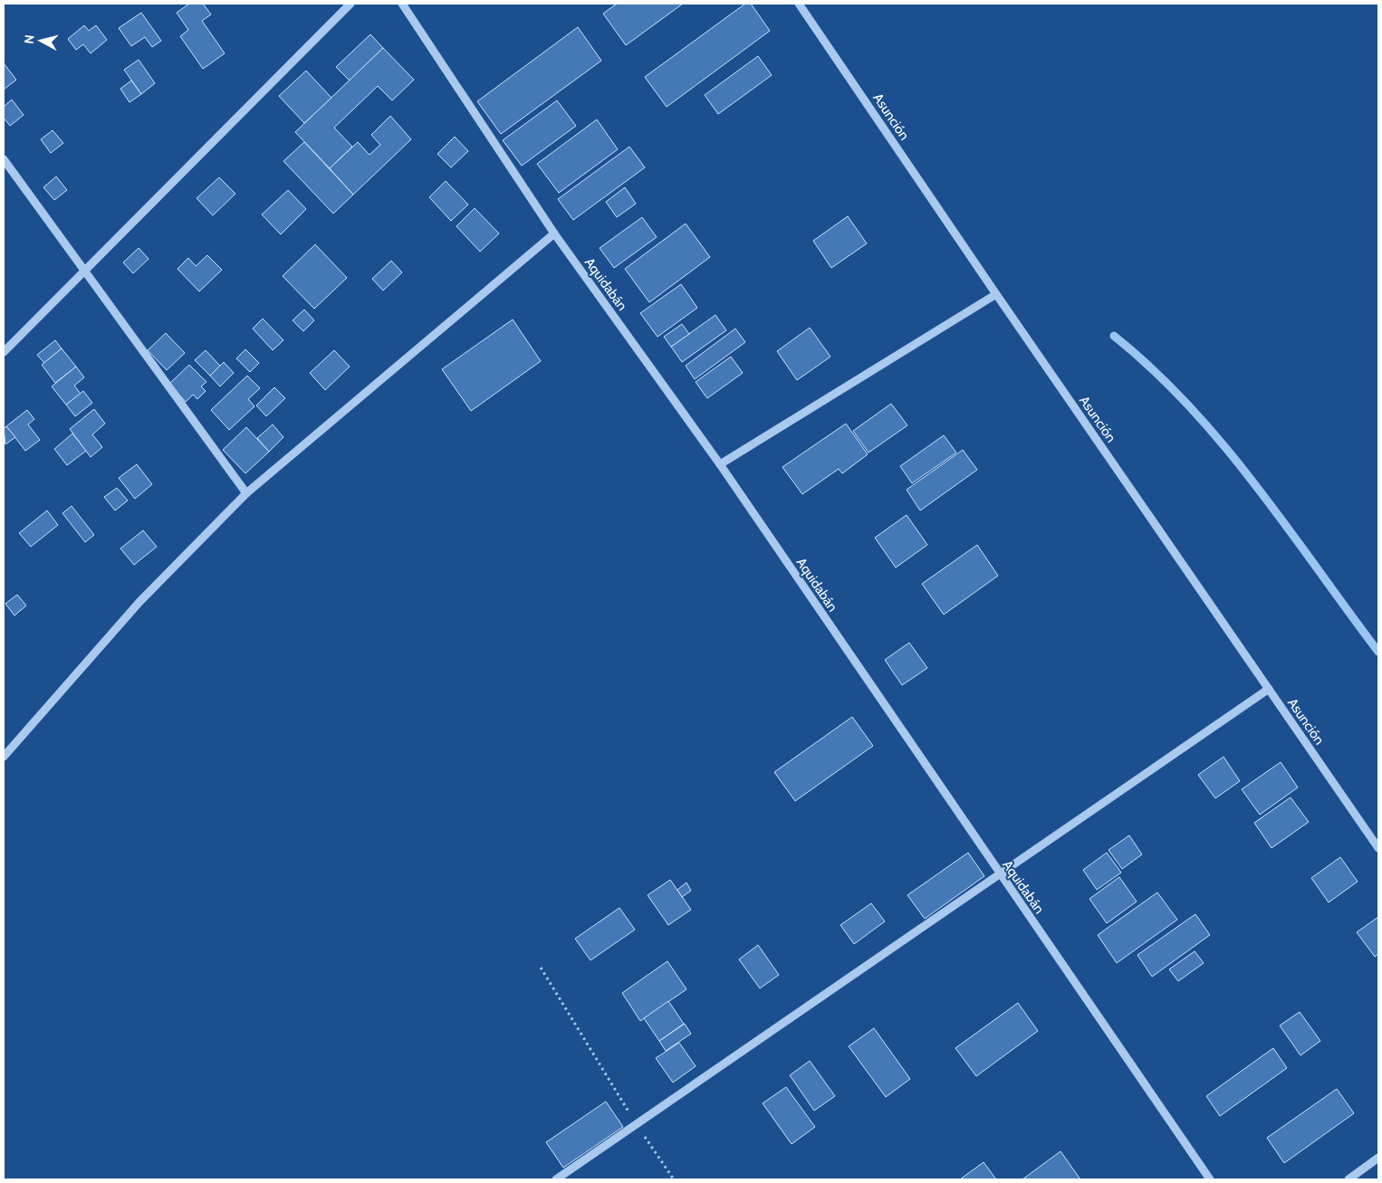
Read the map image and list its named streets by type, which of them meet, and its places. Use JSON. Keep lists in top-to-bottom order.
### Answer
{
  "streets": {
    "street": ["Asunción", "Aquidabán"]
  },
  "north": "left"
}
